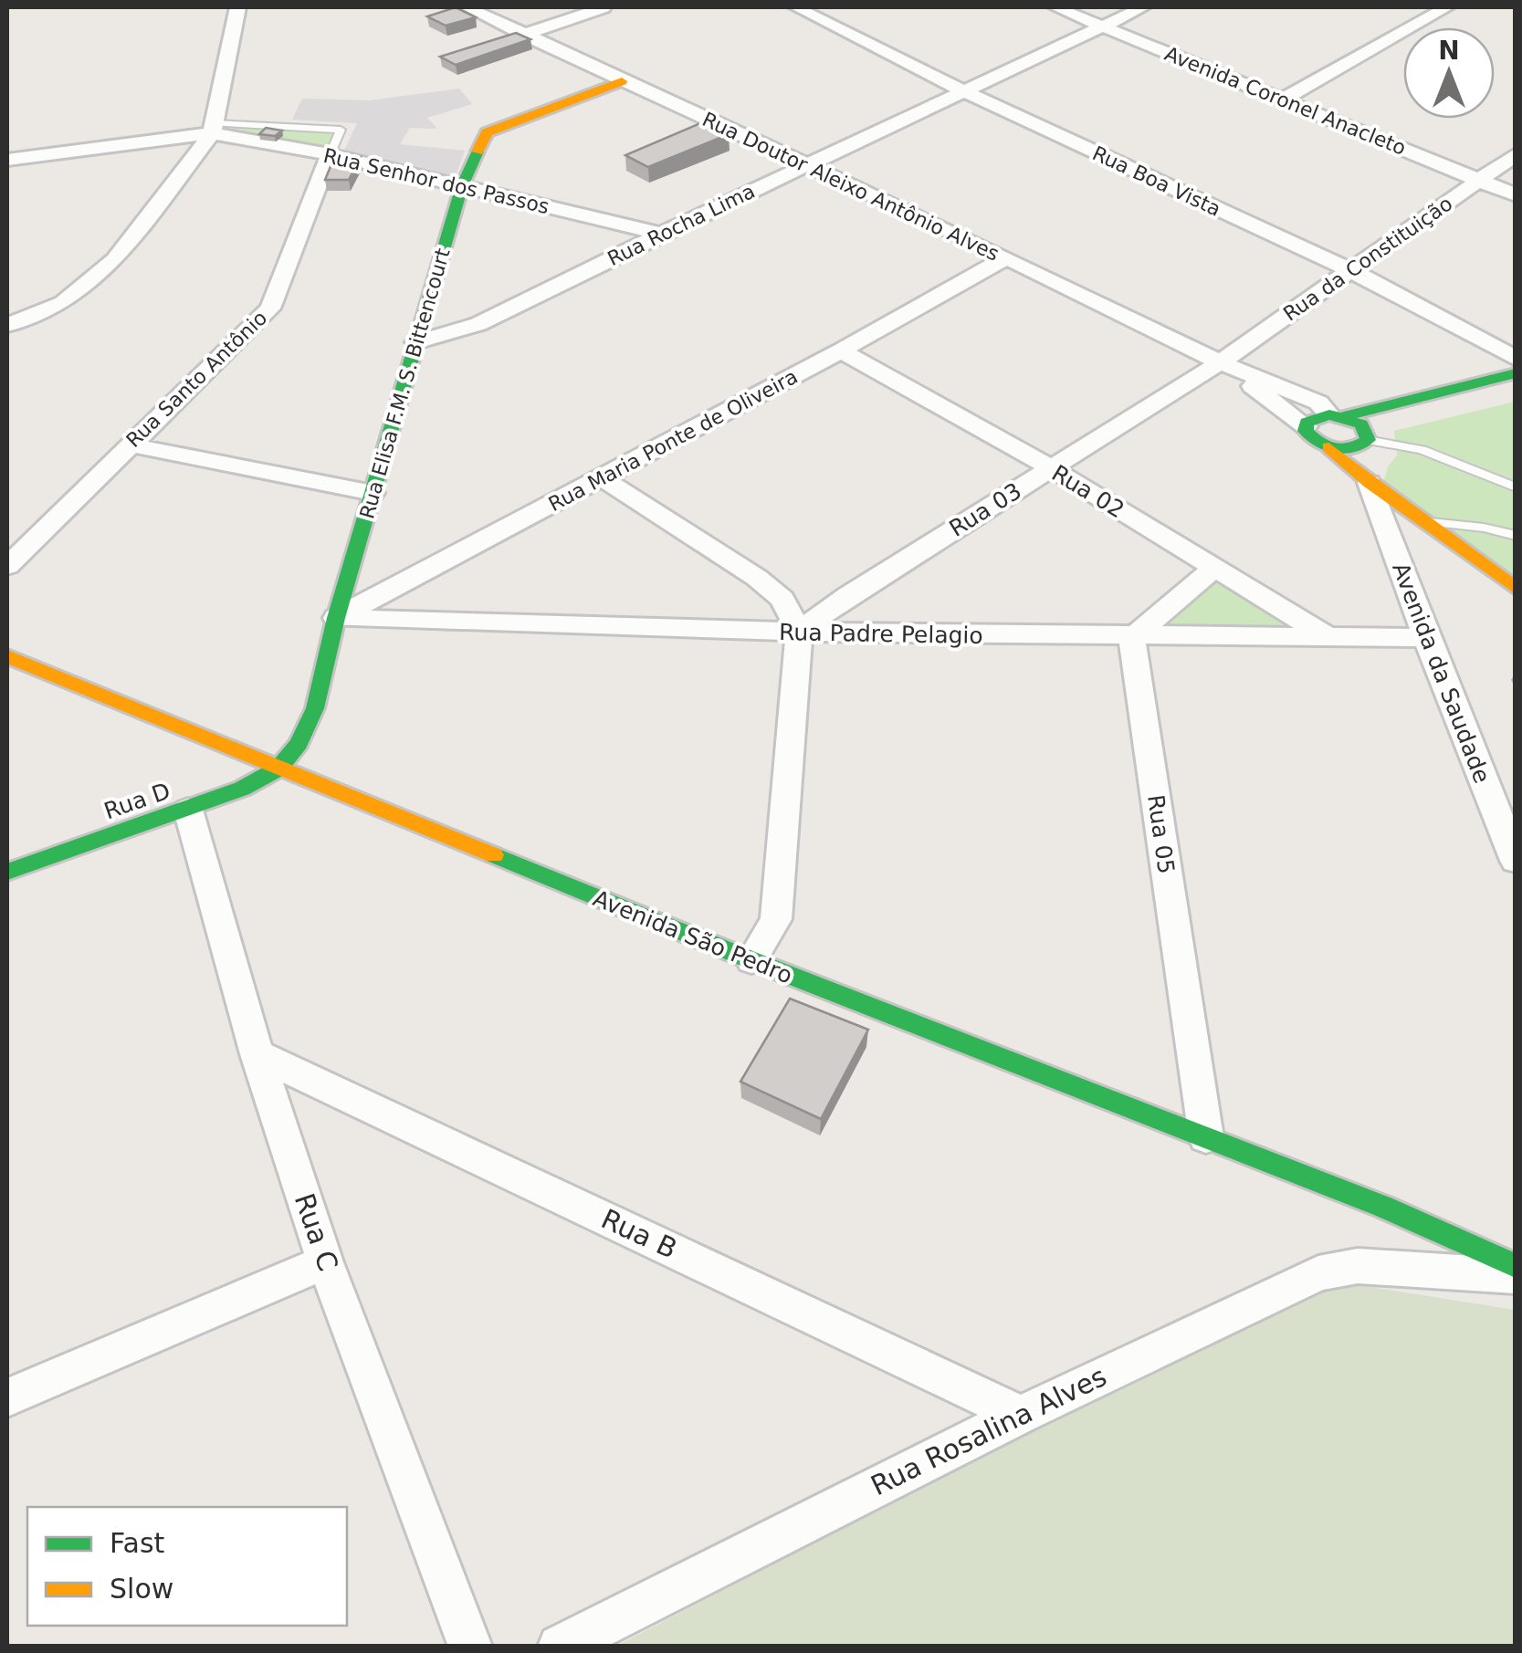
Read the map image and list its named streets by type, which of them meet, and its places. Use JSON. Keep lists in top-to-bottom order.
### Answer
{
  "streets": {
    "street": [
      "Avenida Coronel Anacleto",
      "Rua Senhor dos Passos",
      "Rua Boa Vista",
      "Rua Doutor Aleixo Antônio Alves",
      "Rua Rocha Lima",
      "Rua da Constituição",
      "Rua Santo Antônio",
      "Rua Elisa F.M. S. Bittencourt",
      "Rua Maria Ponte de Oliveira",
      "Rua 02",
      "Rua 03",
      "Rua Padre Pelagio",
      "Avenida da Saudade",
      "Rua D",
      "Rua 05",
      "Avenida São Pedro",
      "Rua C",
      "Rua B",
      "Rua Rosalina Alves"
    ]
  },
  "crossings": [
    ["Avenida Coronel Anacleto", "Rua Rocha Lima"],
    ["Avenida Coronel Anacleto", "Rua da Constituição"],
    ["Rua Senhor dos Passos", "Rua Rocha Lima"],
    ["Rua Senhor dos Passos", "Rua Santo Antônio"],
    ["Rua Senhor dos Passos", "Rua Elisa F.M. S. Bittencourt"],
    ["Rua Boa Vista", "Rua Rocha Lima"],
    ["Rua Boa Vista", "Rua da Constituição"],
    ["Rua Doutor Aleixo Antônio Alves", "Rua Rocha Lima"],
    ["Rua Doutor Aleixo Antônio Alves", "Rua da Constituição"],
    ["Rua Doutor Aleixo Antônio Alves", "Rua Elisa F.M. S. Bittencourt"],
    ["Rua Doutor Aleixo Antônio Alves", "Rua Maria Ponte de Oliveira"],
    ["Rua Doutor Aleixo Antônio Alves", "Rua 03"],
    ["Rua Rocha Lima", "Rua Elisa F.M. S. Bittencourt"],
    ["Rua da Constituição", "Rua 03"],
    ["Rua Elisa F.M. S. Bittencourt", "Rua Maria Ponte de Oliveira"],
    ["Rua Elisa F.M. S. Bittencourt", "Rua Padre Pelagio"],
    ["Rua Elisa F.M. S. Bittencourt", "Rua D"],
    ["Rua Elisa F.M. S. Bittencourt", "Avenida São Pedro"],
    ["Rua Maria Ponte de Oliveira", "Rua 02"],
    ["Rua Maria Ponte de Oliveira", "Rua Padre Pelagio"],
    ["Rua 02", "Rua 03"],
    ["Rua 02", "Rua Padre Pelagio"],
    ["Rua 03", "Rua Padre Pelagio"],
    ["Rua Padre Pelagio", "Avenida da Saudade"],
    ["Rua Padre Pelagio", "Rua 05"],
    ["Rua D", "Avenida São Pedro"],
    ["Rua D", "Rua C"],
    ["Rua 05", "Avenida São Pedro"],
    ["Avenida São Pedro", "Rua Rosalina Alves"],
    ["Rua C", "Rua B"],
    ["Rua B", "Rua Rosalina Alves"]
  ],
  "legend": ["Fast", "Slow"],
  "north": "top"
}
